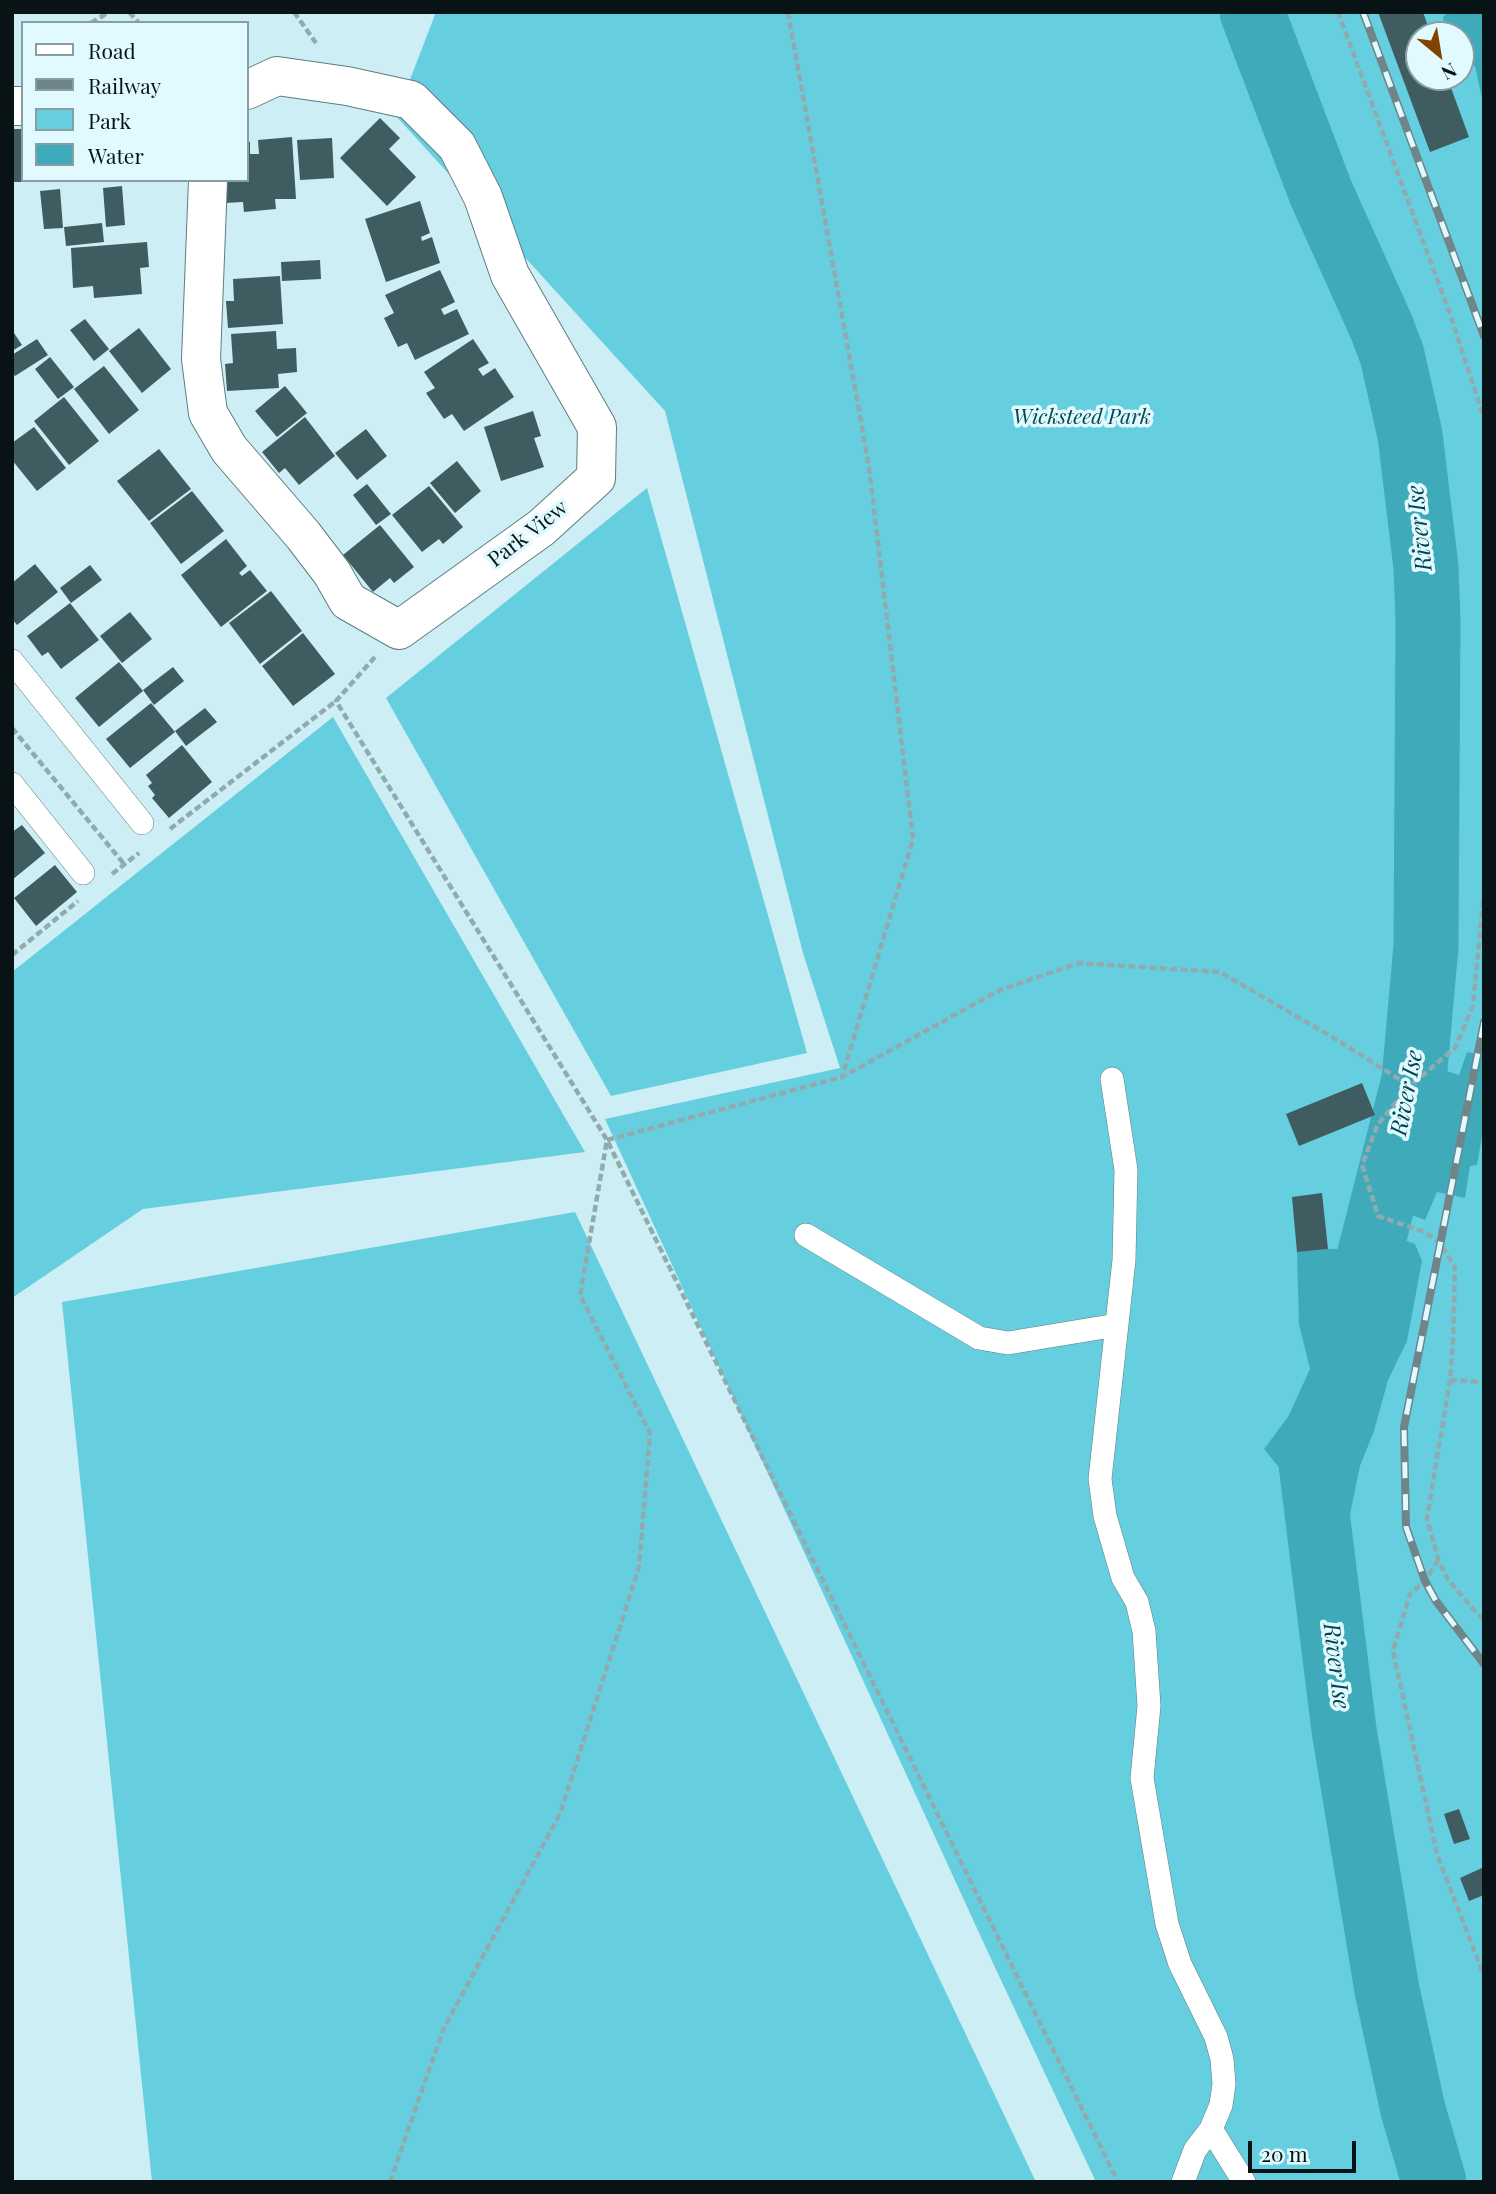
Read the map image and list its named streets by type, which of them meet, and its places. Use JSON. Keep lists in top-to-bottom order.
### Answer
{
  "streets": {
    "street": ["Park View"]
  },
  "water": ["River Ise"],
  "parks": ["Wicksteed Park"],
  "legend": [
    "Road",
    "Railway",
    "Park",
    "Water"
  ],
  "scale_bar": "20 m",
  "north": "bottom right"
}
